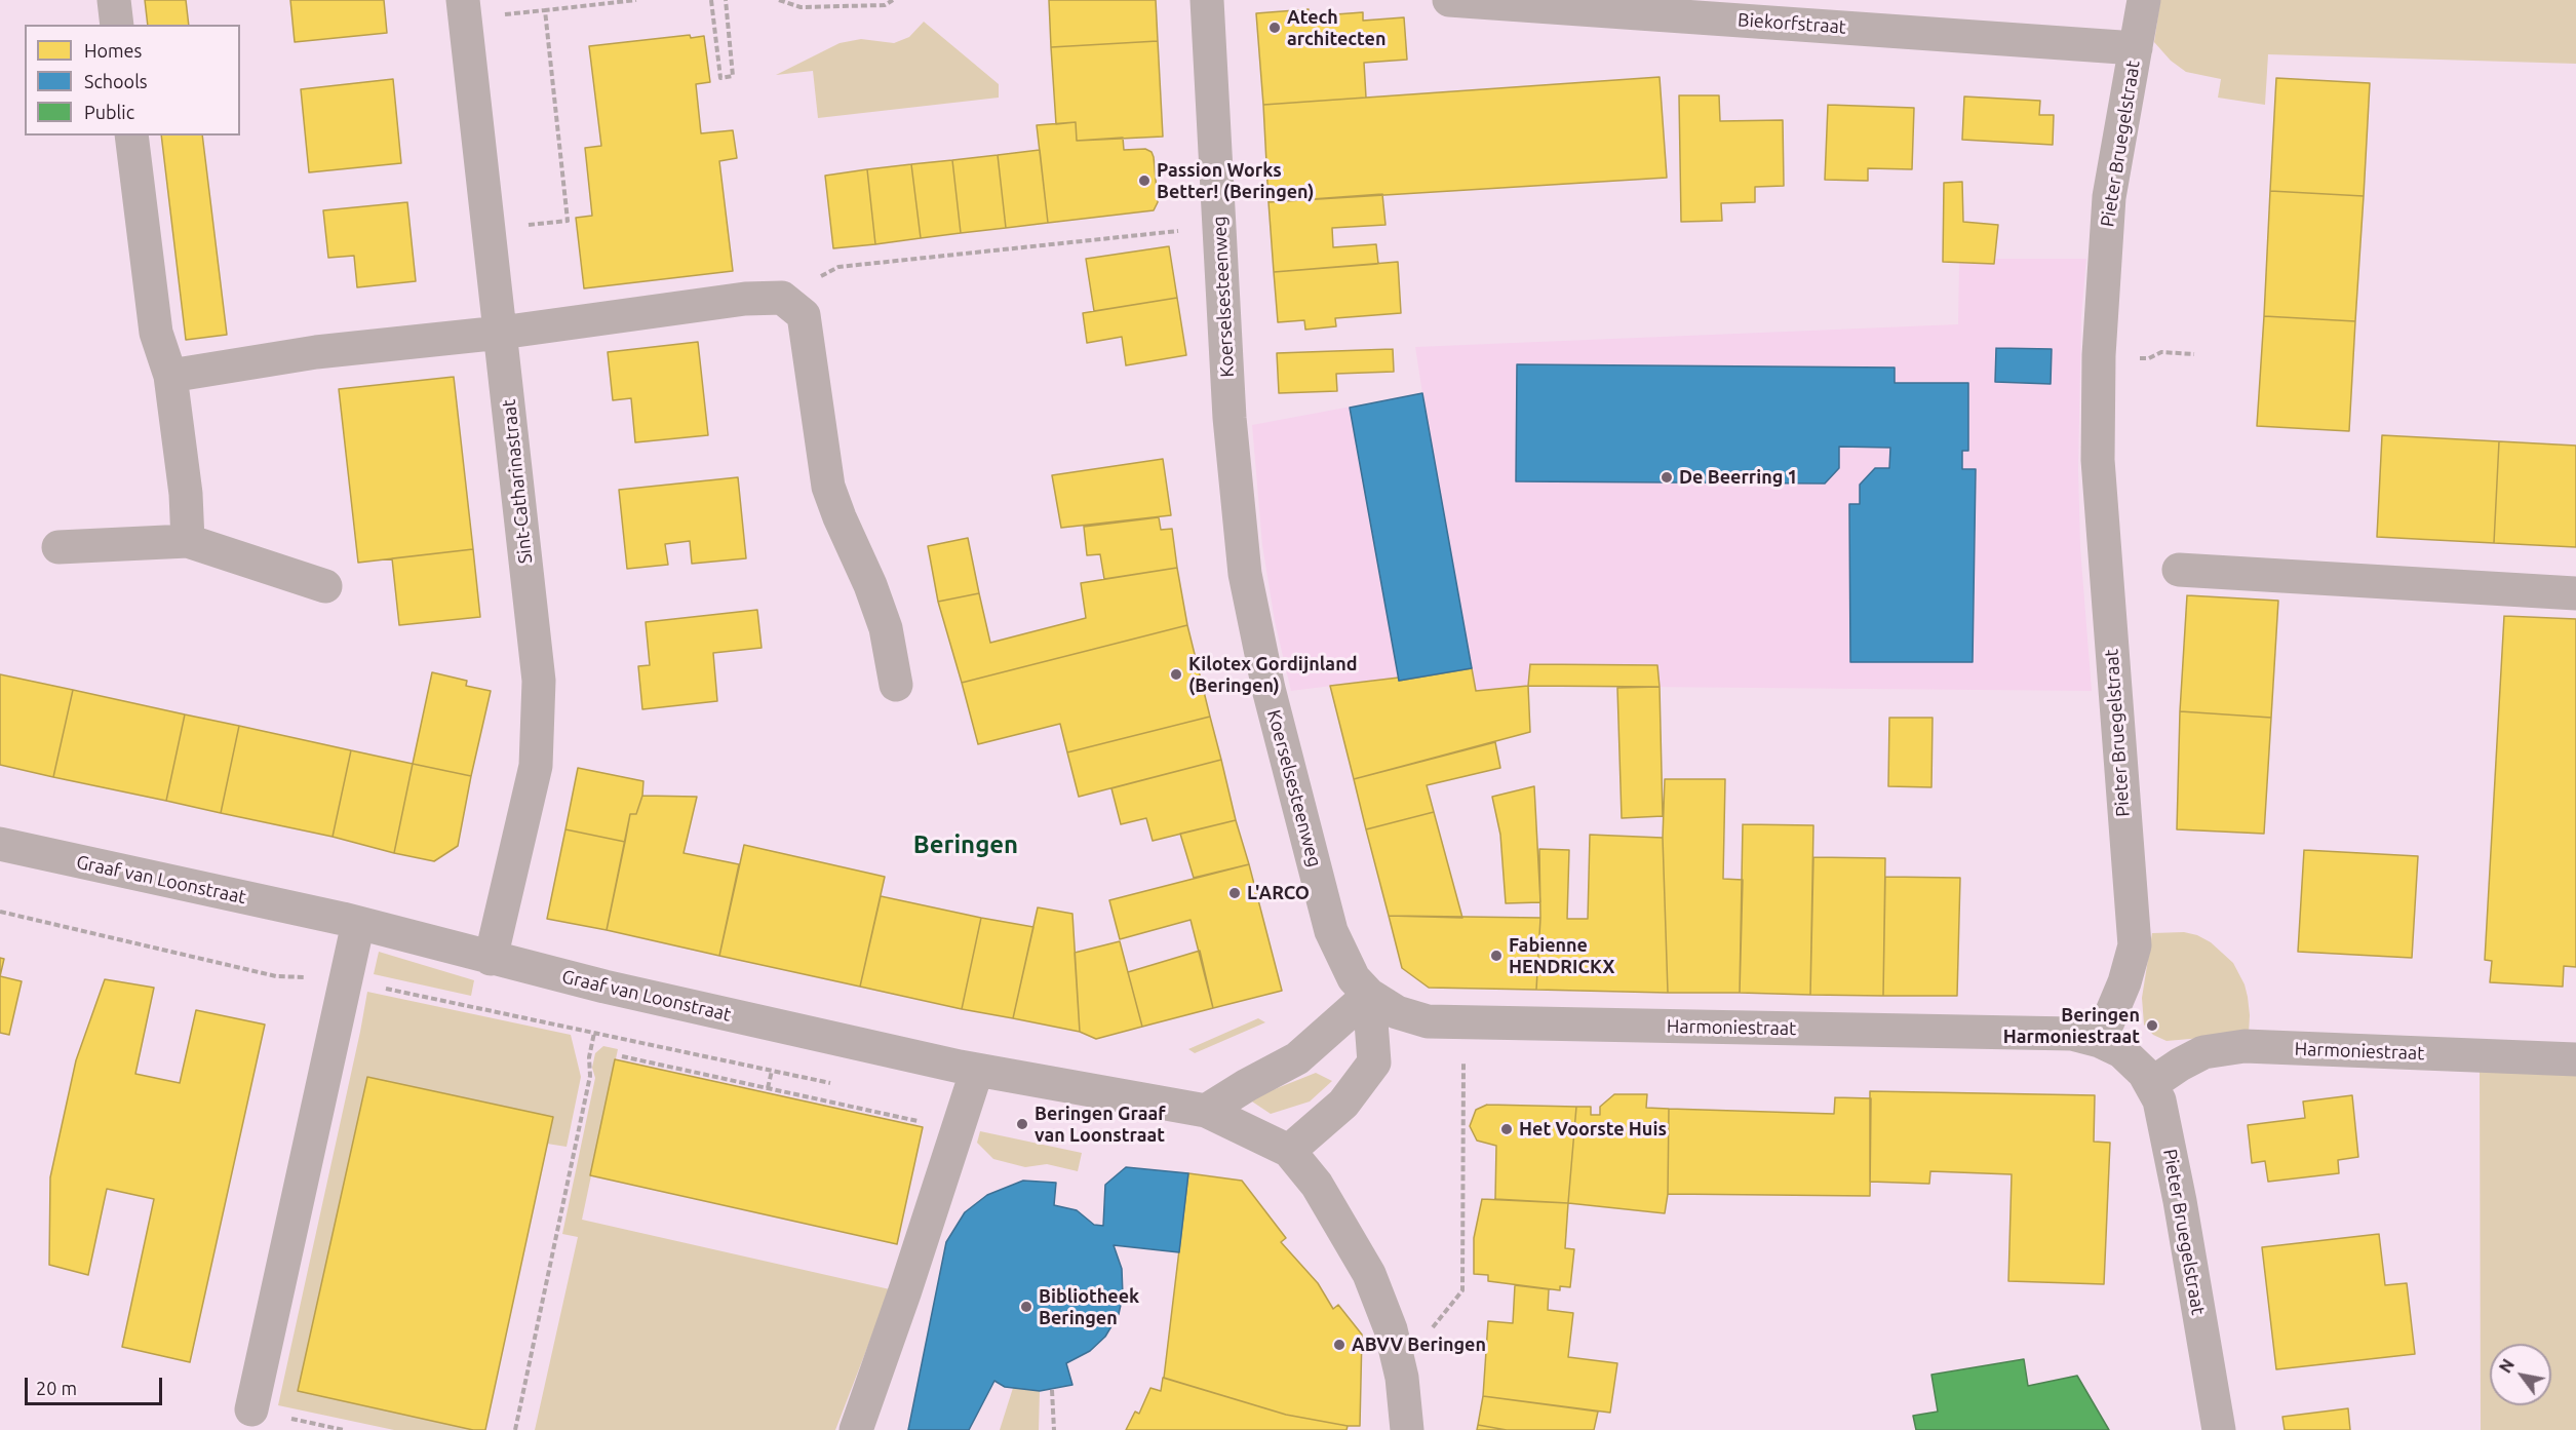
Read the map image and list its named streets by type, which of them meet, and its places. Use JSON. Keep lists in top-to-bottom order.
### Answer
{
  "streets": {
    "street": [
      "Biekorfstraat",
      "Pieter Bruegelstraat",
      "Koerselsesteenweg",
      "Sint-Catharinastraat",
      "Graaf van Loonstraat",
      "Harmoniestraat"
    ]
  },
  "crossings": [
    ["Biekorfstraat", "Pieter Bruegelstraat"],
    ["Pieter Bruegelstraat", "Harmoniestraat"],
    ["Koerselsesteenweg", "Harmoniestraat"],
    ["Sint-Catharinastraat", "Graaf van Loonstraat"]
  ],
  "districts": ["Beringen"],
  "places": [
    "Atech architecten",
    "Passion Works Better! (Beringen)",
    "De Beerring 1",
    "Kilotex Gordijnland (Beringen)",
    "L'ARCO",
    "Fabienne HENDRICKX",
    "Beringen Harmoniestraat",
    "Beringen Graaf van Loonstraat",
    "Het Voorste Huis",
    "Bibliotheek Beringen",
    "ABVV Beringen"
  ],
  "legend": ["Homes", "Schools", "Public"],
  "scale_bar": "20 m",
  "north": "top left"
}
